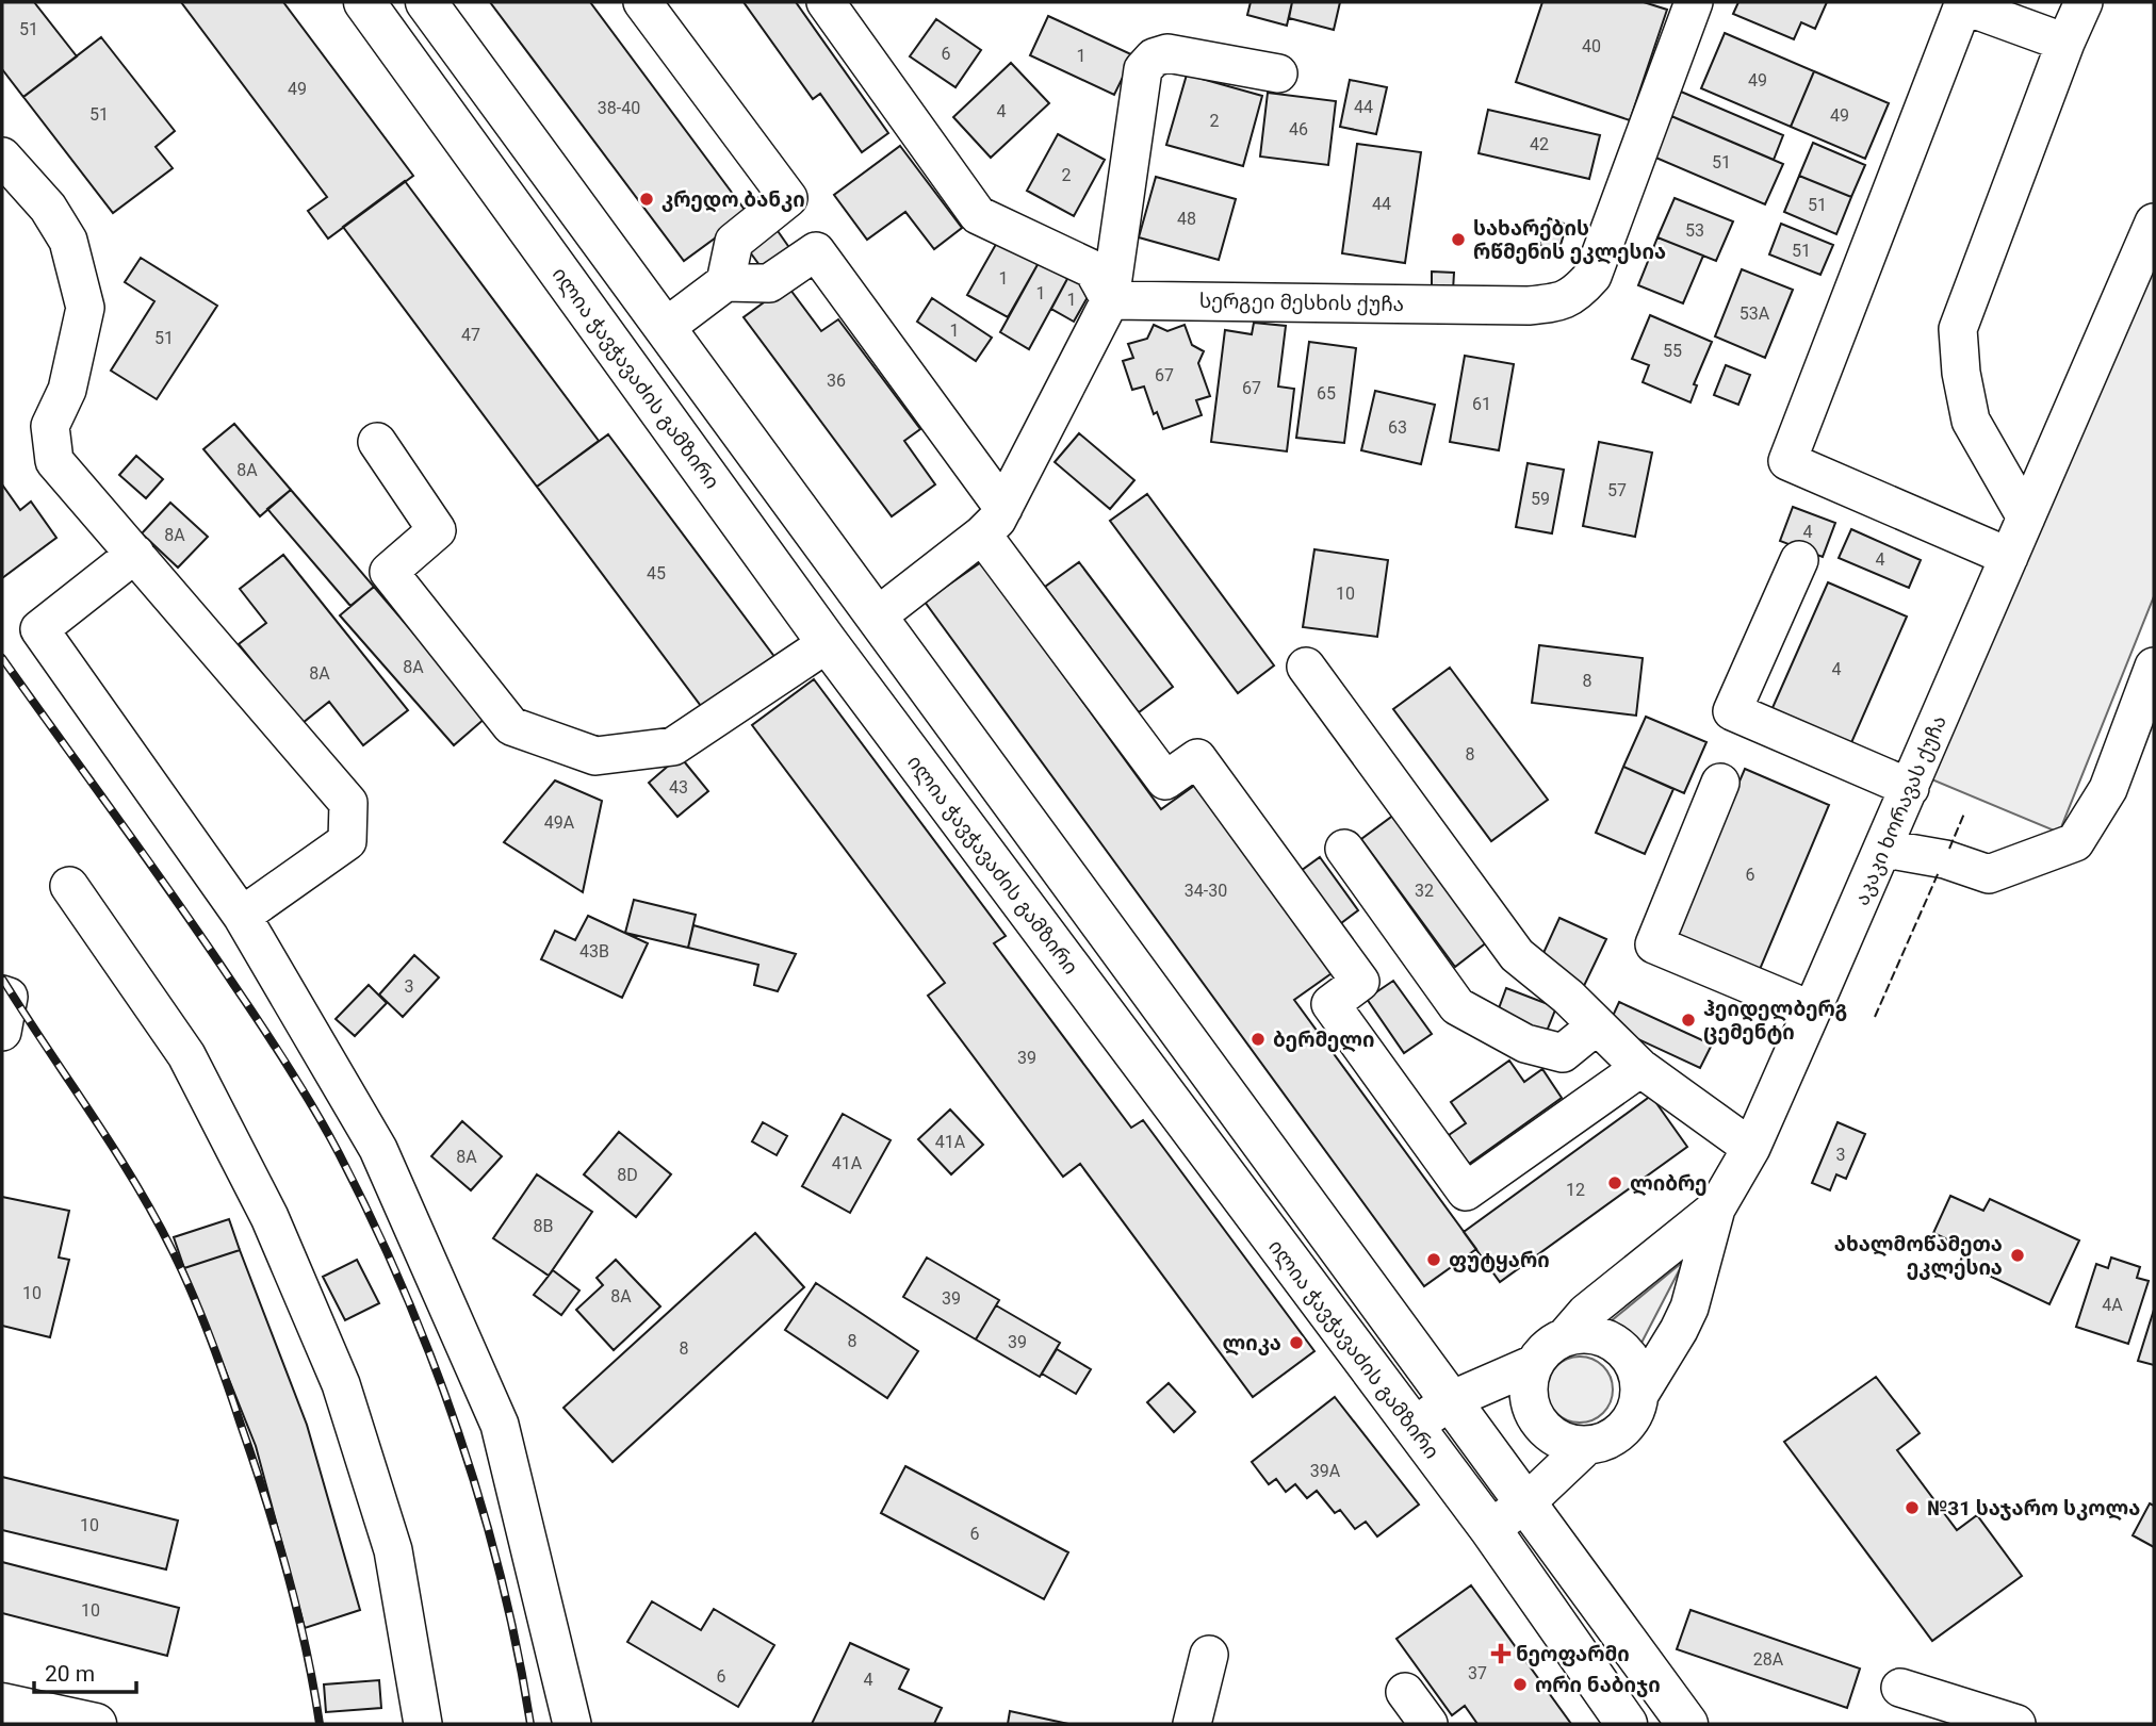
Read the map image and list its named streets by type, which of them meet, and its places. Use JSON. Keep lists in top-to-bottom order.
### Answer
{
  "streets": {
    "main road": ["ილია ჭავჭავაძის გამზირი"],
    "street": ["სერგეი მესხის ქუჩა", "აკაკი ხორავას ქუჩა"]
  },
  "places": {
    "other": [
      "კრედო ბანკი",
      "სახარების რწმენის ეკლესია",
      "ჰეიდელბერგ ცემენტი",
      "ბერმელი",
      "ლიბრე",
      "ახალმოწამეთა ეკლესია",
      "ფუტყარი",
      "ლიკა",
      "№31 საჯარო სკოლა",
      "ორი ნაბიჯი"
    ],
    "health": ["ნეოფარმი"]
  },
  "house_numbers": [
    "51",
    "40",
    "6",
    "1",
    "49",
    "49",
    "44",
    "38-40",
    "4",
    "51",
    "49",
    "2",
    "46",
    "42",
    "51",
    "2",
    "44",
    "51",
    "48",
    "53",
    "51",
    "1",
    "1",
    "1",
    "53A",
    "1",
    "47",
    "51",
    "55",
    "67",
    "36",
    "67",
    "65",
    "61",
    "63",
    "8A",
    "57",
    "59",
    "4",
    "8A",
    "4",
    "45",
    "10",
    "8A",
    "4",
    "8A",
    "8",
    "8",
    "43",
    "49A",
    "6",
    "34-30",
    "32",
    "43B",
    "3",
    "39",
    "41A",
    "3",
    "8A",
    "41A",
    "8D",
    "12",
    "8B",
    "10",
    "8A",
    "39",
    "4A",
    "8",
    "39",
    "8",
    "39A",
    "10",
    "6",
    "10",
    "28A",
    "37",
    "6",
    "4"
  ],
  "scale_bar": "20 m"
}
